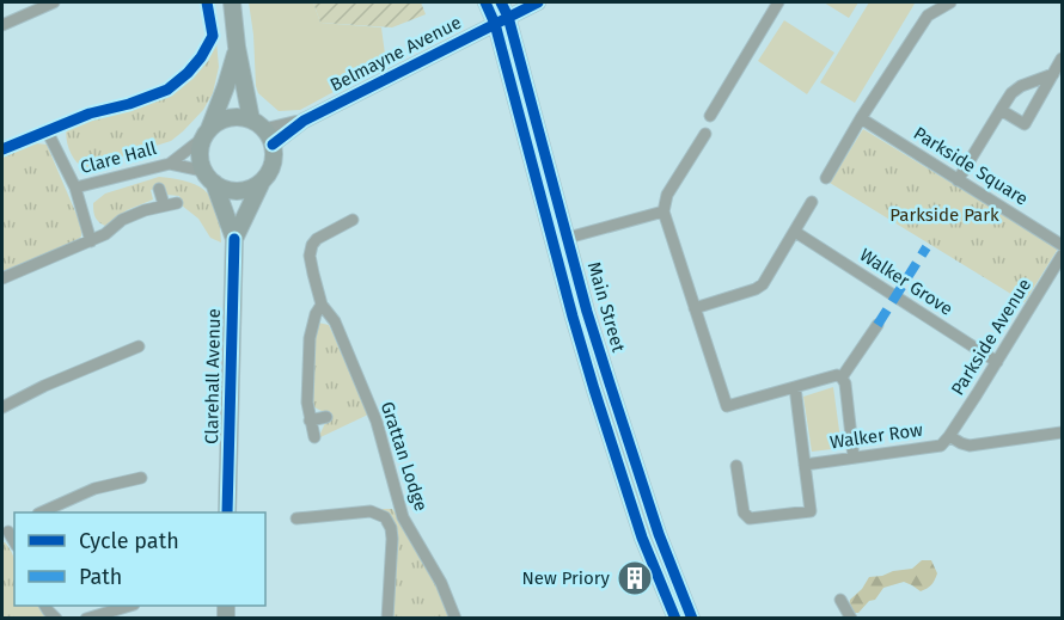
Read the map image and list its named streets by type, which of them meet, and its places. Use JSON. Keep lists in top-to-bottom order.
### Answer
{
  "streets": {
    "main road": ["Clarehall Avenue"],
    "street": [
      "Belmayne Avenue",
      "Clare Hall",
      "Parkside Square",
      "Walker Grove",
      "Main Street",
      "Parkside Avenue",
      "Walker Row",
      "Grattan Lodge"
    ]
  },
  "crossings": [
    ["Belmayne Avenue", "Clare Hall"],
    ["Belmayne Avenue", "Main Street"],
    ["Belmayne Avenue", "Clarehall Avenue"],
    ["Clare Hall", "Clarehall Avenue"],
    ["Walker Grove", "Parkside Avenue"],
    ["Parkside Avenue", "Walker Row"]
  ],
  "parks": ["Parkside Park"],
  "places": {
    "building": ["New Priory"]
  },
  "legend": ["Cycle path", "Path"]
}
